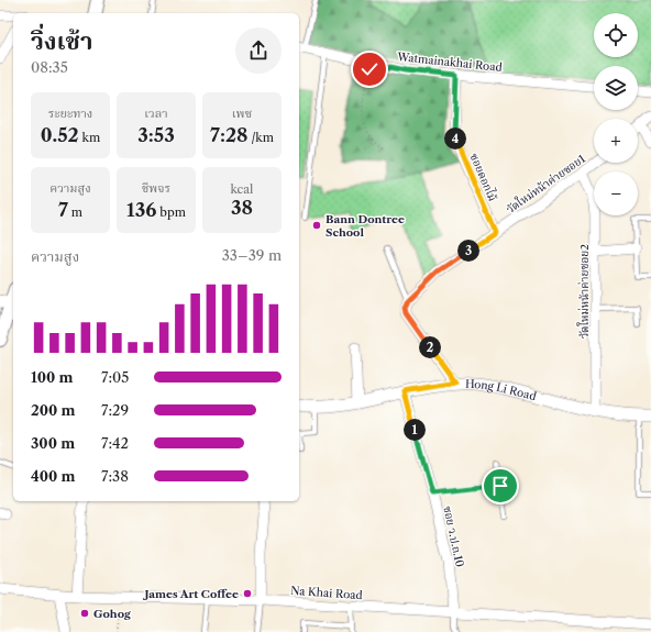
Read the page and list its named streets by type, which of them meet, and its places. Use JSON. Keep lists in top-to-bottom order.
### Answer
{
  "streets": {
    "street": [
      "Watmainakhai Road",
      "ซอยดอกไม้",
      "วัดใหม่หน้าค่ายซอย1",
      "วัดใหม่หน้าค่ายซอย2",
      "Hong Li Road",
      "ซอย ว.ป.ถ.10",
      "Na Khai Road"
    ]
  },
  "crossings": [
    ["Watmainakhai Road", "ซอยดอกไม้"],
    ["ซอยดอกไม้", "วัดใหม่หน้าค่ายซอย1"],
    ["วัดใหม่หน้าค่ายซอย1", "วัดใหม่หน้าค่ายซอย2"],
    ["วัดใหม่หน้าค่ายซอย2", "Hong Li Road"],
    ["Hong Li Road", "ซอย ว.ป.ถ.10"],
    ["ซอย ว.ป.ถ.10", "Na Khai Road"]
  ],
  "places": ["Bann Dontree School", "James Art Coffee", "Gohog"],
  "page": {
    "map_buttons": ["+", "−"],
    "heading": ["วิ่งเช้า", "08:35"],
    "stats": [
      ["ระยะทาง", "0.52 km"],
      ["เวลา", "3:53"],
      ["เพซ", "7:28 /km"],
      ["ความสูง", "7 m"],
      ["ชีพจร", "136 bpm"],
      ["kcal", "38"]
    ],
    "pins": [
      "4",
      "3",
      "2",
      "1"
    ],
    "chart": ["ความสูง", "33–39 m"],
    "list": [
      {
        "name": "100 m",
        "note": "7:05"
      },
      {
        "name": "200 m",
        "note": "7:29"
      },
      {
        "name": "300 m",
        "note": "7:42"
      },
      {
        "name": "400 m",
        "note": "7:38"
      }
    ]
  }
}
